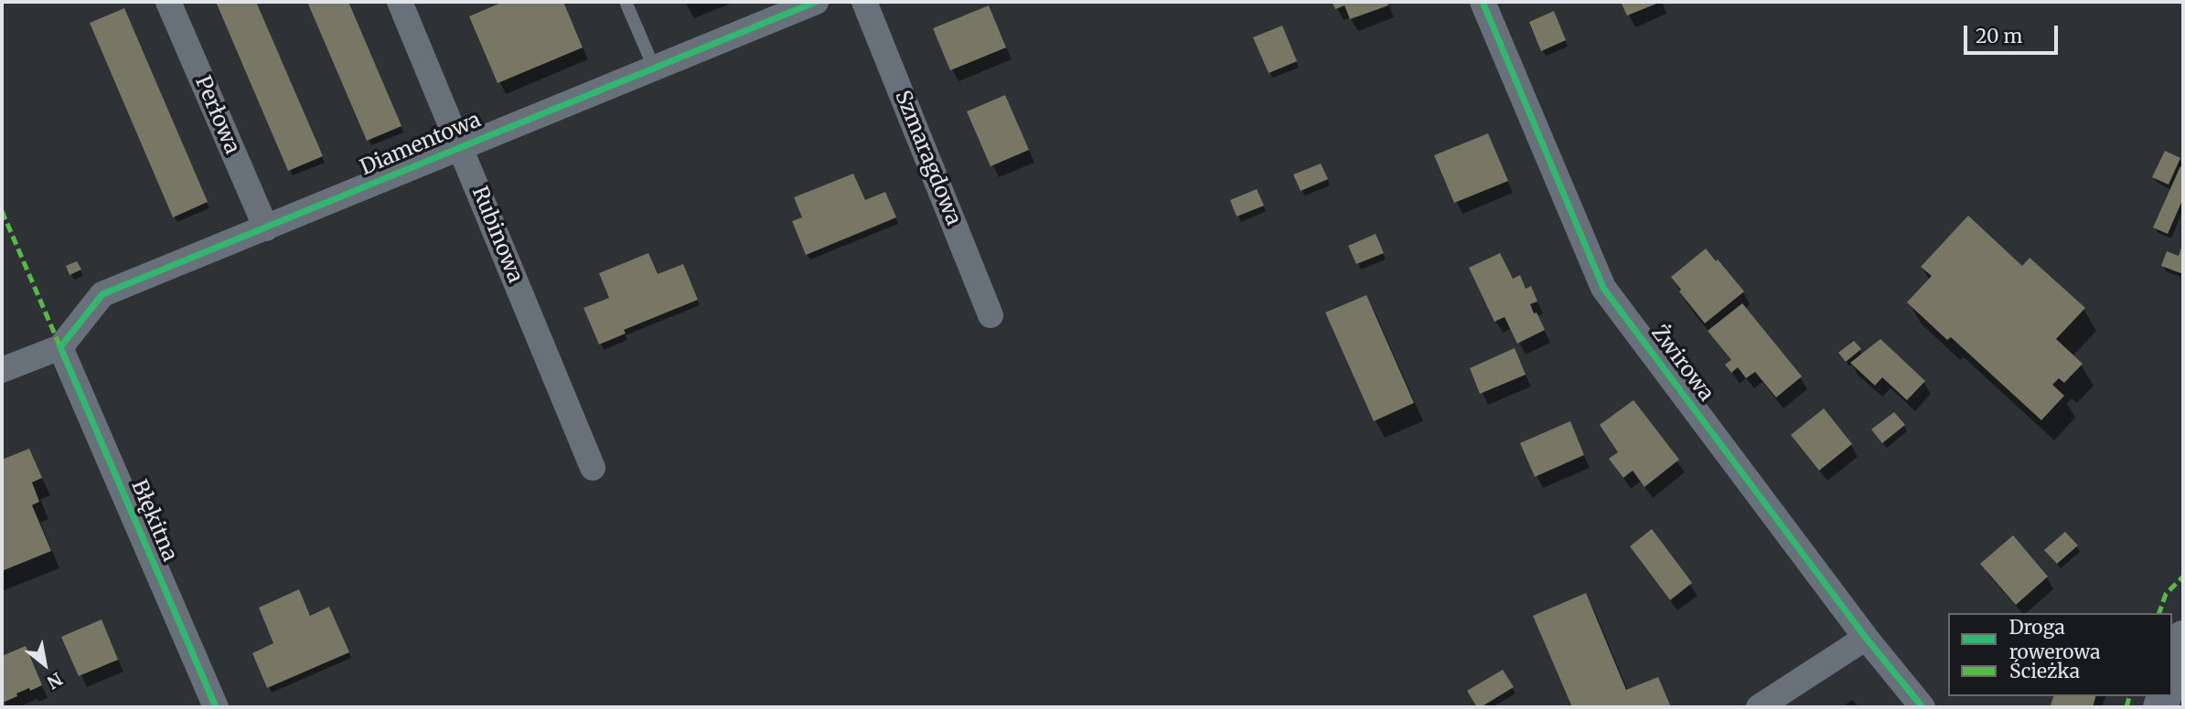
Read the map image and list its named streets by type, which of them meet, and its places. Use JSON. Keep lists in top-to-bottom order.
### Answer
{
  "streets": {
    "street": [
      "Perłowa",
      "Diamentowa",
      "Szmaragdowa",
      "Rubinowa",
      "Żwirowa",
      "Błękitna"
    ]
  },
  "crossings": [
    ["Perłowa", "Diamentowa"],
    ["Diamentowa", "Rubinowa"],
    ["Diamentowa", "Błękitna"]
  ],
  "legend": ["Droga rowerowa", "Ścieżka"],
  "scale_bar": "20 m",
  "north": "bottom right"
}
